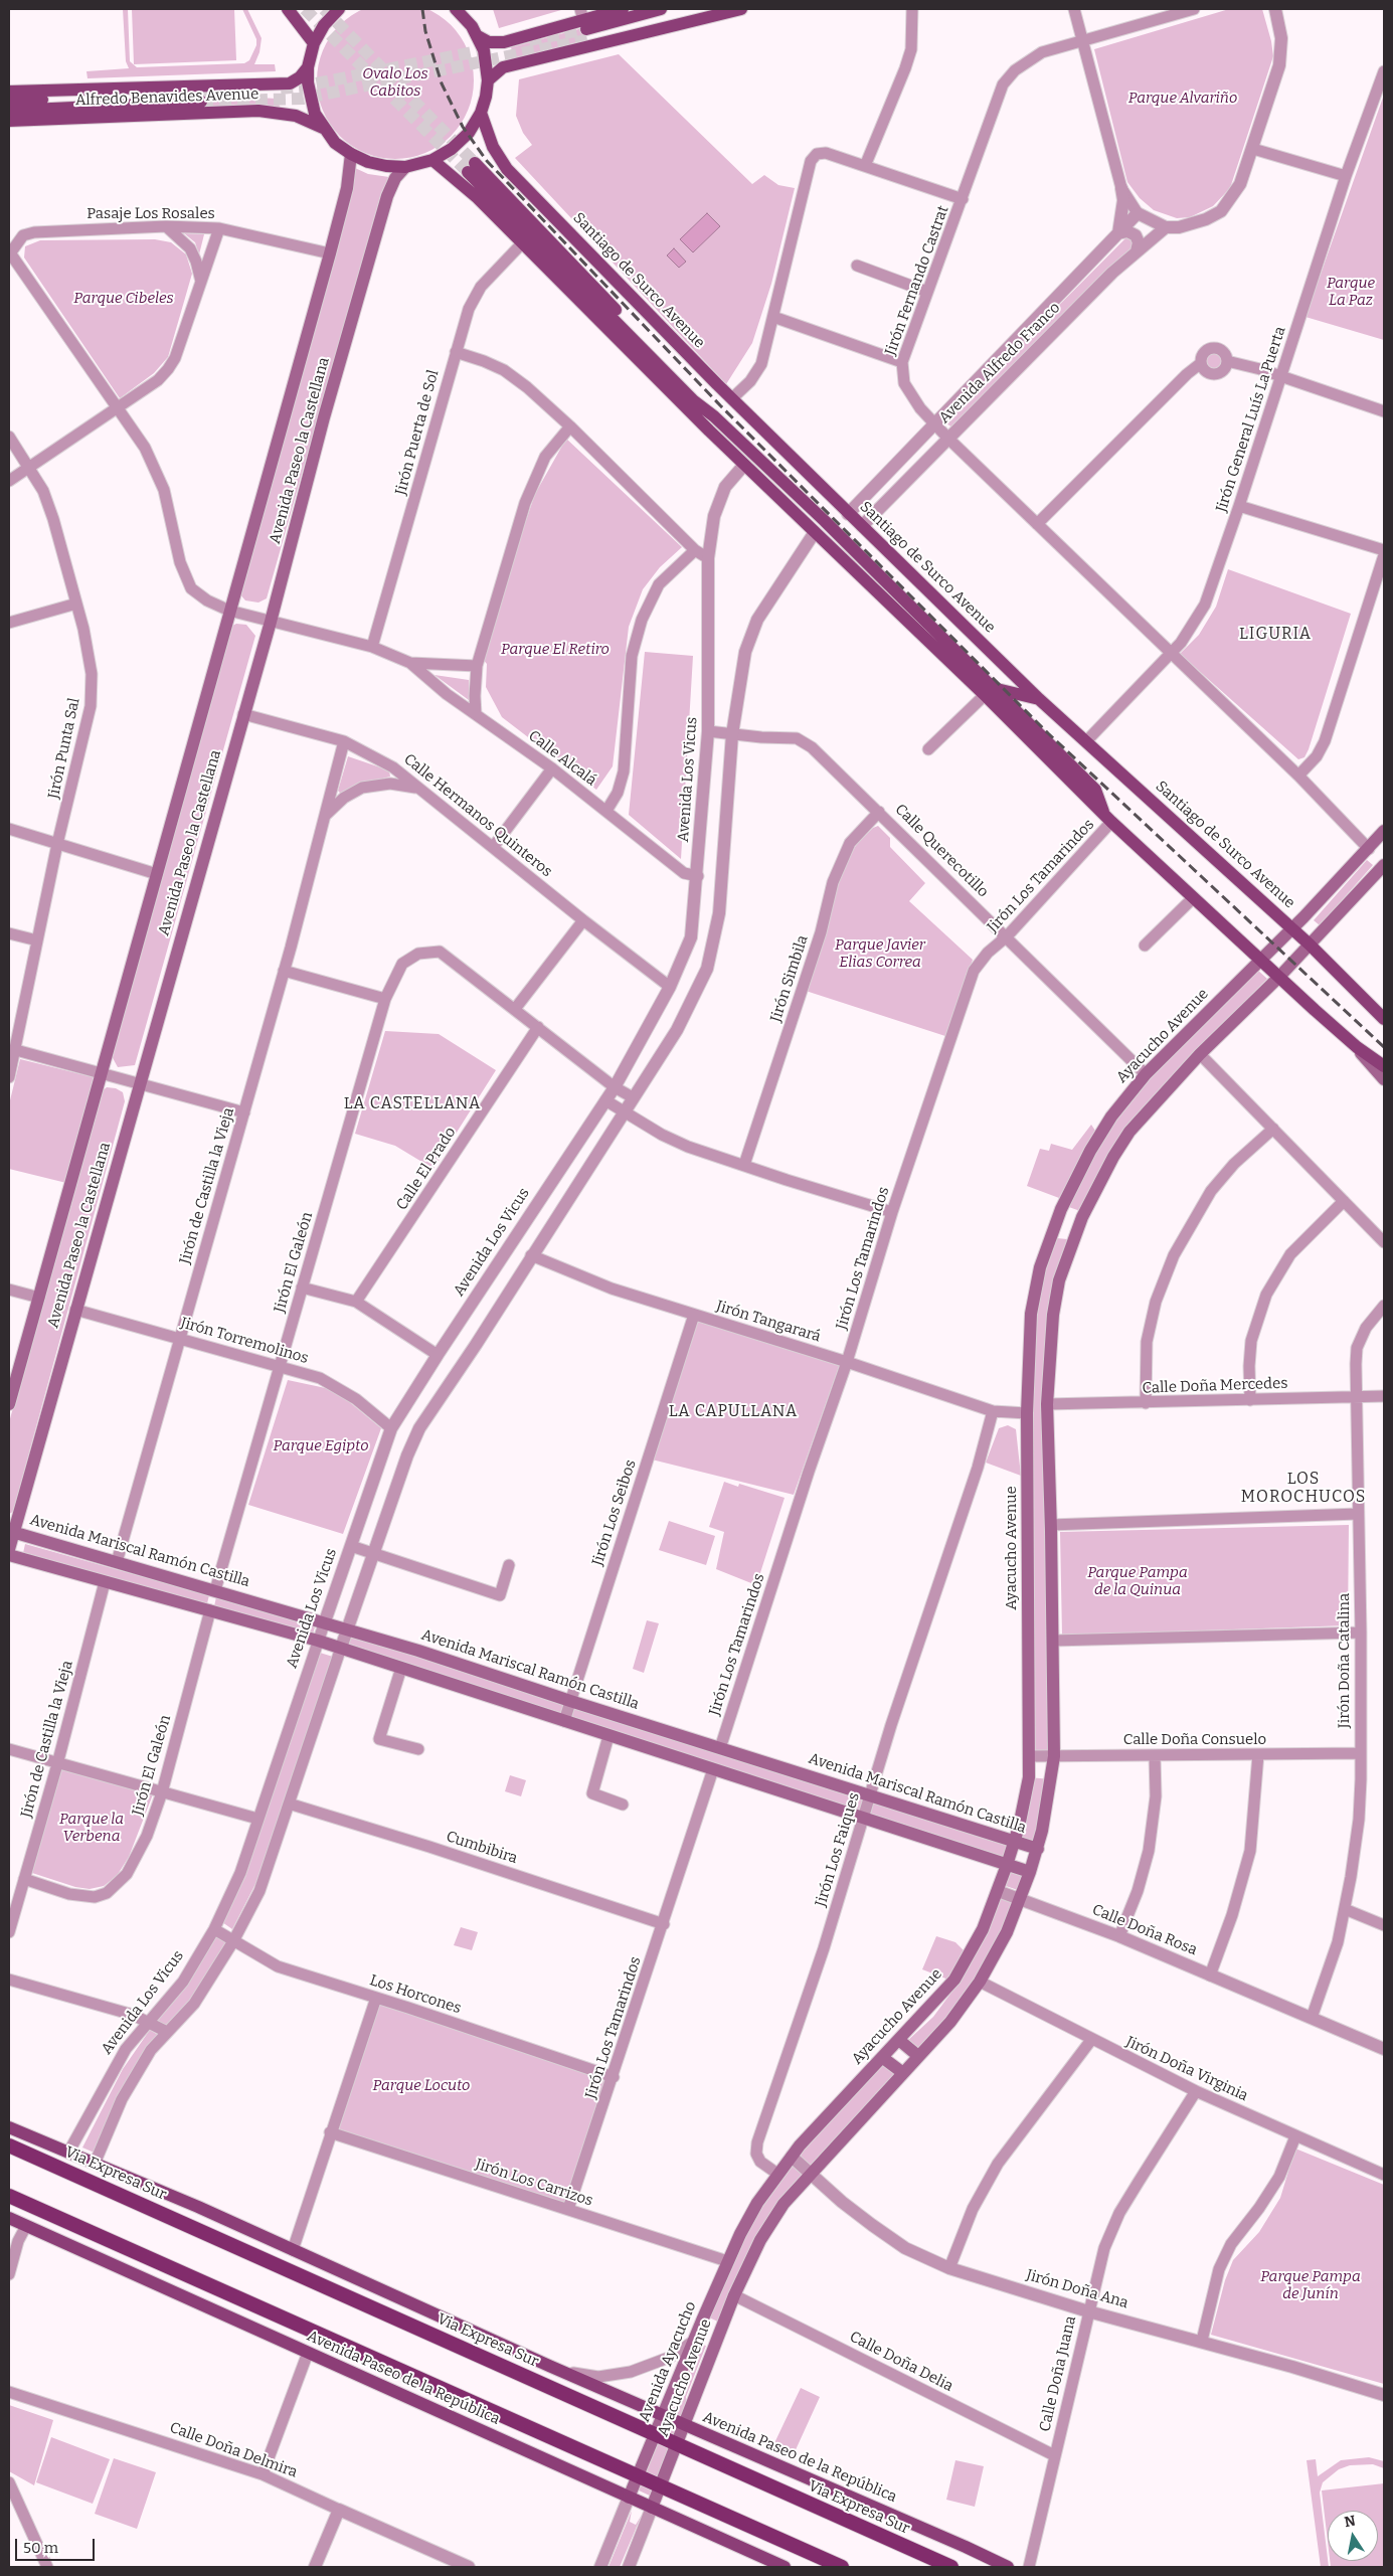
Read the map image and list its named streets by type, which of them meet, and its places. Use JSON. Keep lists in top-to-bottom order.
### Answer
{
  "streets": {
    "highway": ["Via Expresa Sur"],
    "main road": [
      "Alfredo Benavides Avenue",
      "Santiago de Surco Avenue",
      "Avenida Paseo la Castellana",
      "Ayacucho Avenue",
      "Avenida Mariscal Ramón Castilla",
      "Avenida Ayacucho",
      "Avenida Paseo de la República"
    ],
    "street": [
      "Pasaje Los Rosales",
      "Jirón Fernando Castrat",
      "Avenida Alfredo Franco",
      "Jirón General Luís La Puerta",
      "Jirón Puerta de Sol",
      "Jirón Punta Sal",
      "Calle Alcalá",
      "Avenida Los Vicus",
      "Calle Hermanos Quinteros",
      "Calle Querecotillo",
      "Jirón Los Tamarindos",
      "Jirón Simbila",
      "Calle El Prado",
      "Jirón de Castilla la Vieja",
      "Jirón El Galeón",
      "Jirón Tangarará",
      "Jirón Torremolinos",
      "Calle Doña Mercedes",
      "Jirón Los Seibos",
      "Jirón Doña Catalina",
      "Calle Doña Consuelo",
      "Cumbibira",
      "Jirón Los Faiques",
      "Calle Doña Rosa",
      "Los Horcones",
      "Jirón Doña Virginia",
      "Jirón Los Carrizos",
      "Jirón Doña Ana",
      "Calle Doña Delia",
      "Calle Doña Juana",
      "Calle Doña Delmira"
    ]
  },
  "crossings": [
    ["Pasaje Los Rosales", "Avenida Paseo la Castellana"],
    ["Santiago de Surco Avenue", "Avenida Alfredo Franco"],
    ["Santiago de Surco Avenue", "Jirón General Luís La Puerta"],
    ["Santiago de Surco Avenue", "Ayacucho Avenue"],
    ["Jirón Fernando Castrat", "Avenida Alfredo Franco"],
    ["Jirón Fernando Castrat", "Jirón General Luís La Puerta"],
    ["Jirón Puerta de Sol", "Calle Alcalá"],
    ["Avenida Paseo la Castellana", "Calle Alcalá"],
    ["Avenida Paseo la Castellana", "Calle Hermanos Quinteros"],
    ["Avenida Paseo la Castellana", "Jirón Torremolinos"],
    ["Avenida Paseo la Castellana", "Avenida Mariscal Ramón Castilla"],
    ["Calle Alcalá", "Avenida Los Vicus"],
    ["Avenida Los Vicus", "Calle Hermanos Quinteros"],
    ["Avenida Los Vicus", "Calle Querecotillo"],
    ["Avenida Los Vicus", "Jirón Torremolinos"],
    ["Avenida Los Vicus", "Avenida Mariscal Ramón Castilla"],
    ["Avenida Los Vicus", "Los Horcones"],
    ["Avenida Los Vicus", "Avenida Paseo de la República"],
    ["Calle Hermanos Quinteros", "Jirón de Castilla la Vieja"],
    ["Calle Querecotillo", "Jirón Los Tamarindos"],
    ["Calle Querecotillo", "Jirón Simbila"],
    ["Calle Querecotillo", "Ayacucho Avenue"],
    ["Jirón Los Tamarindos", "Jirón Tangarará"],
    ["Jirón Los Tamarindos", "Avenida Mariscal Ramón Castilla"],
    ["Jirón Los Tamarindos", "Cumbibira"],
    ["Jirón Los Tamarindos", "Los Horcones"],
    ["Jirón Los Tamarindos", "Jirón Los Carrizos"],
    ["Ayacucho Avenue", "Jirón Tangarará"],
    ["Ayacucho Avenue", "Avenida Mariscal Ramón Castilla"],
    ["Ayacucho Avenue", "Calle Doña Consuelo"],
    ["Ayacucho Avenue", "Jirón Los Faiques"],
    ["Ayacucho Avenue", "Calle Doña Rosa"],
    ["Ayacucho Avenue", "Jirón Doña Virginia"],
    ["Ayacucho Avenue", "Via Expresa Sur"],
    ["Ayacucho Avenue", "Jirón Doña Ana"],
    ["Ayacucho Avenue", "Avenida Ayacucho"],
    ["Ayacucho Avenue", "Calle Doña Delia"],
    ["Ayacucho Avenue", "Avenida Paseo de la República"],
    ["Jirón de Castilla la Vieja", "Jirón El Galeón"],
    ["Jirón de Castilla la Vieja", "Jirón Torremolinos"],
    ["Jirón de Castilla la Vieja", "Avenida Mariscal Ramón Castilla"],
    ["Jirón El Galeón", "Jirón Torremolinos"],
    ["Jirón El Galeón", "Avenida Mariscal Ramón Castilla"],
    ["Jirón Tangarará", "Jirón Los Seibos"],
    ["Jirón Tangarará", "Jirón Los Faiques"],
    ["Calle Doña Mercedes", "Jirón Doña Catalina"],
    ["Jirón Los Seibos", "Avenida Mariscal Ramón Castilla"],
    ["Avenida Mariscal Ramón Castilla", "Jirón Los Faiques"],
    ["Jirón Doña Catalina", "Calle Doña Consuelo"],
    ["Jirón Doña Catalina", "Calle Doña Rosa"],
    ["Jirón Los Faiques", "Avenida Ayacucho"],
    ["Jirón Doña Virginia", "Calle Doña Juana"],
    ["Via Expresa Sur", "Avenida Ayacucho"],
    ["Jirón Los Carrizos", "Avenida Ayacucho"],
    ["Jirón Doña Ana", "Calle Doña Juana"],
    ["Avenida Ayacucho", "Avenida Paseo de la República"],
    ["Calle Doña Delia", "Calle Doña Juana"]
  ],
  "districts": [
    "LIGURIA",
    "LA CASTELLANA",
    "LA CAPULLANA",
    "LOS MOROCHUCOS"
  ],
  "parks": [
    "Ovalo Los Cabitos",
    "Parque Alvariño",
    "Parque La Paz",
    "Parque Cibeles",
    "Parque El Retiro",
    "Parque Javier Elias Correa",
    "Parque Egipto",
    "Parque Pampa de la Quinua",
    "Parque la Verbena",
    "Parque Locuto",
    "Parque Pampa de Junín"
  ],
  "scale_bar": "50 m",
  "north": "top"
}
